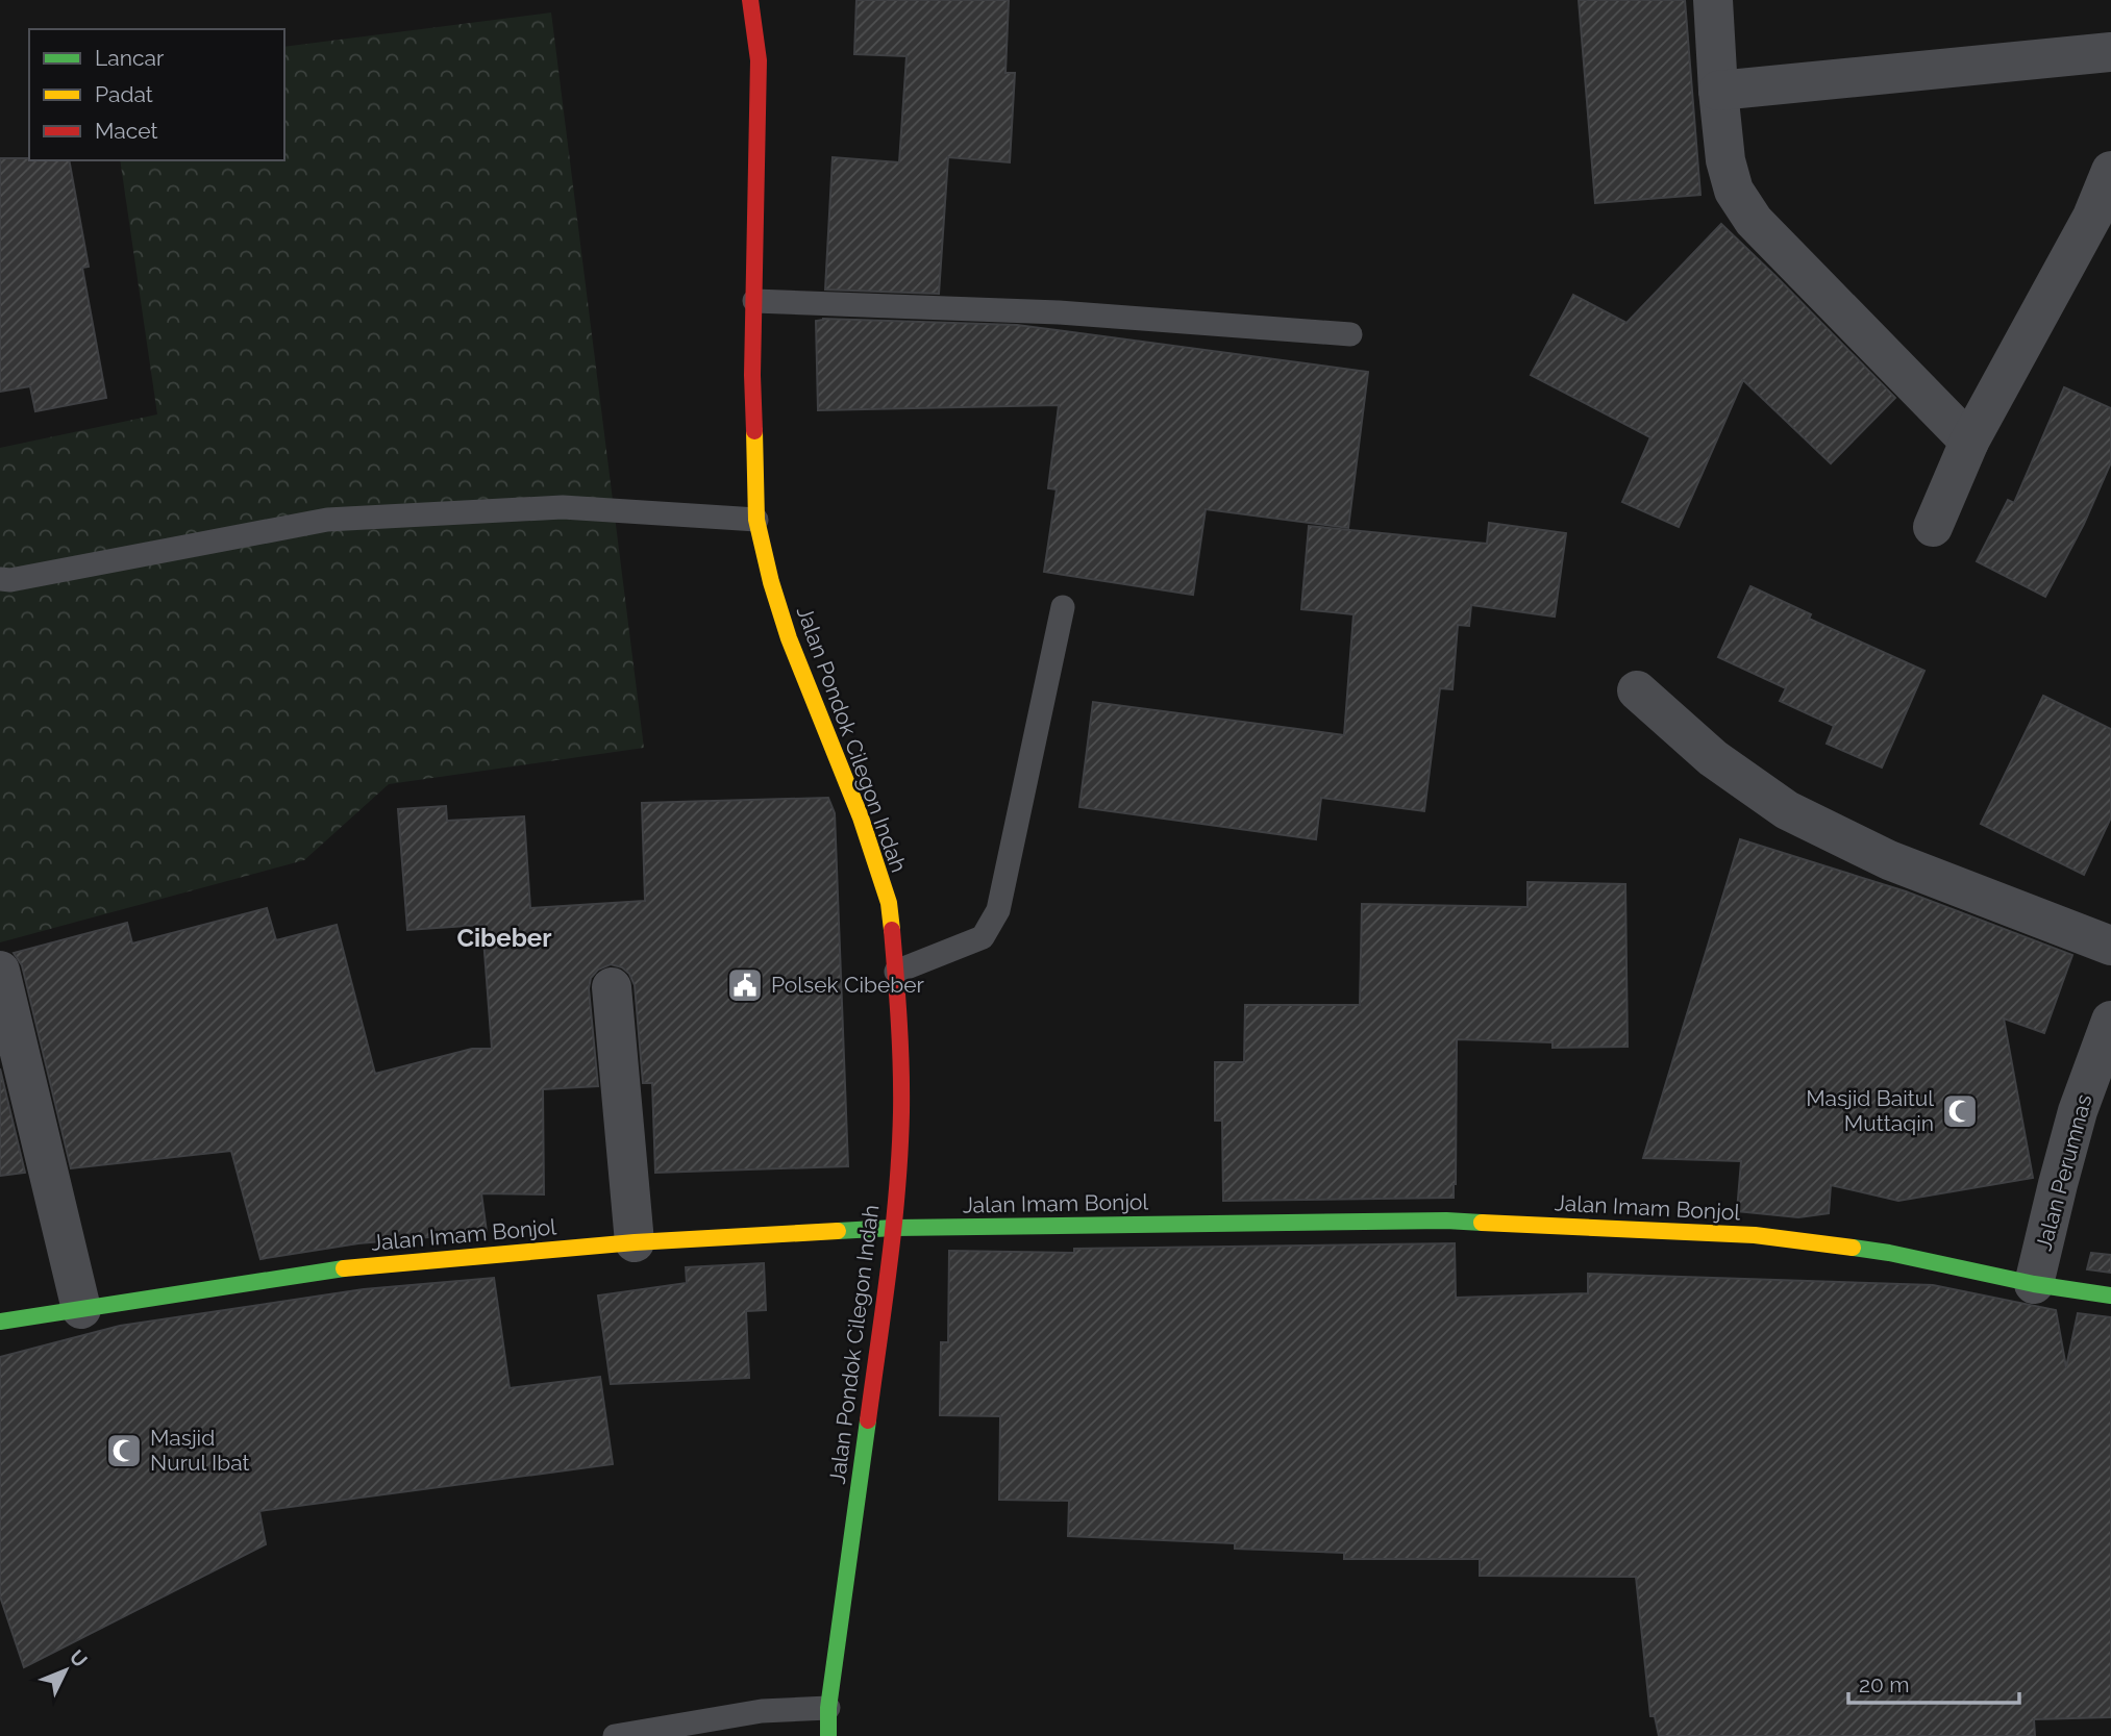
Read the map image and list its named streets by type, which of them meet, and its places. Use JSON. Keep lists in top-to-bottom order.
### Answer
{
  "streets": {
    "street": ["Jalan Pondok Cilegon Indah", "Jalan Perumnas", "Jalan Imam Bonjol"]
  },
  "crossings": [
    ["Jalan Pondok Cilegon Indah", "Jalan Imam Bonjol"],
    ["Jalan Perumnas", "Jalan Imam Bonjol"]
  ],
  "districts": ["Cibeber"],
  "places": {
    "public building": ["Polsek Cibeber"],
    "mosque": ["Masjid Baitul Muttaqin", "Masjid Nurul Ibat"]
  },
  "legend": ["Lancar", "Padat", "Macet"],
  "scale_bar": "20 m",
  "north": "top right"
}
